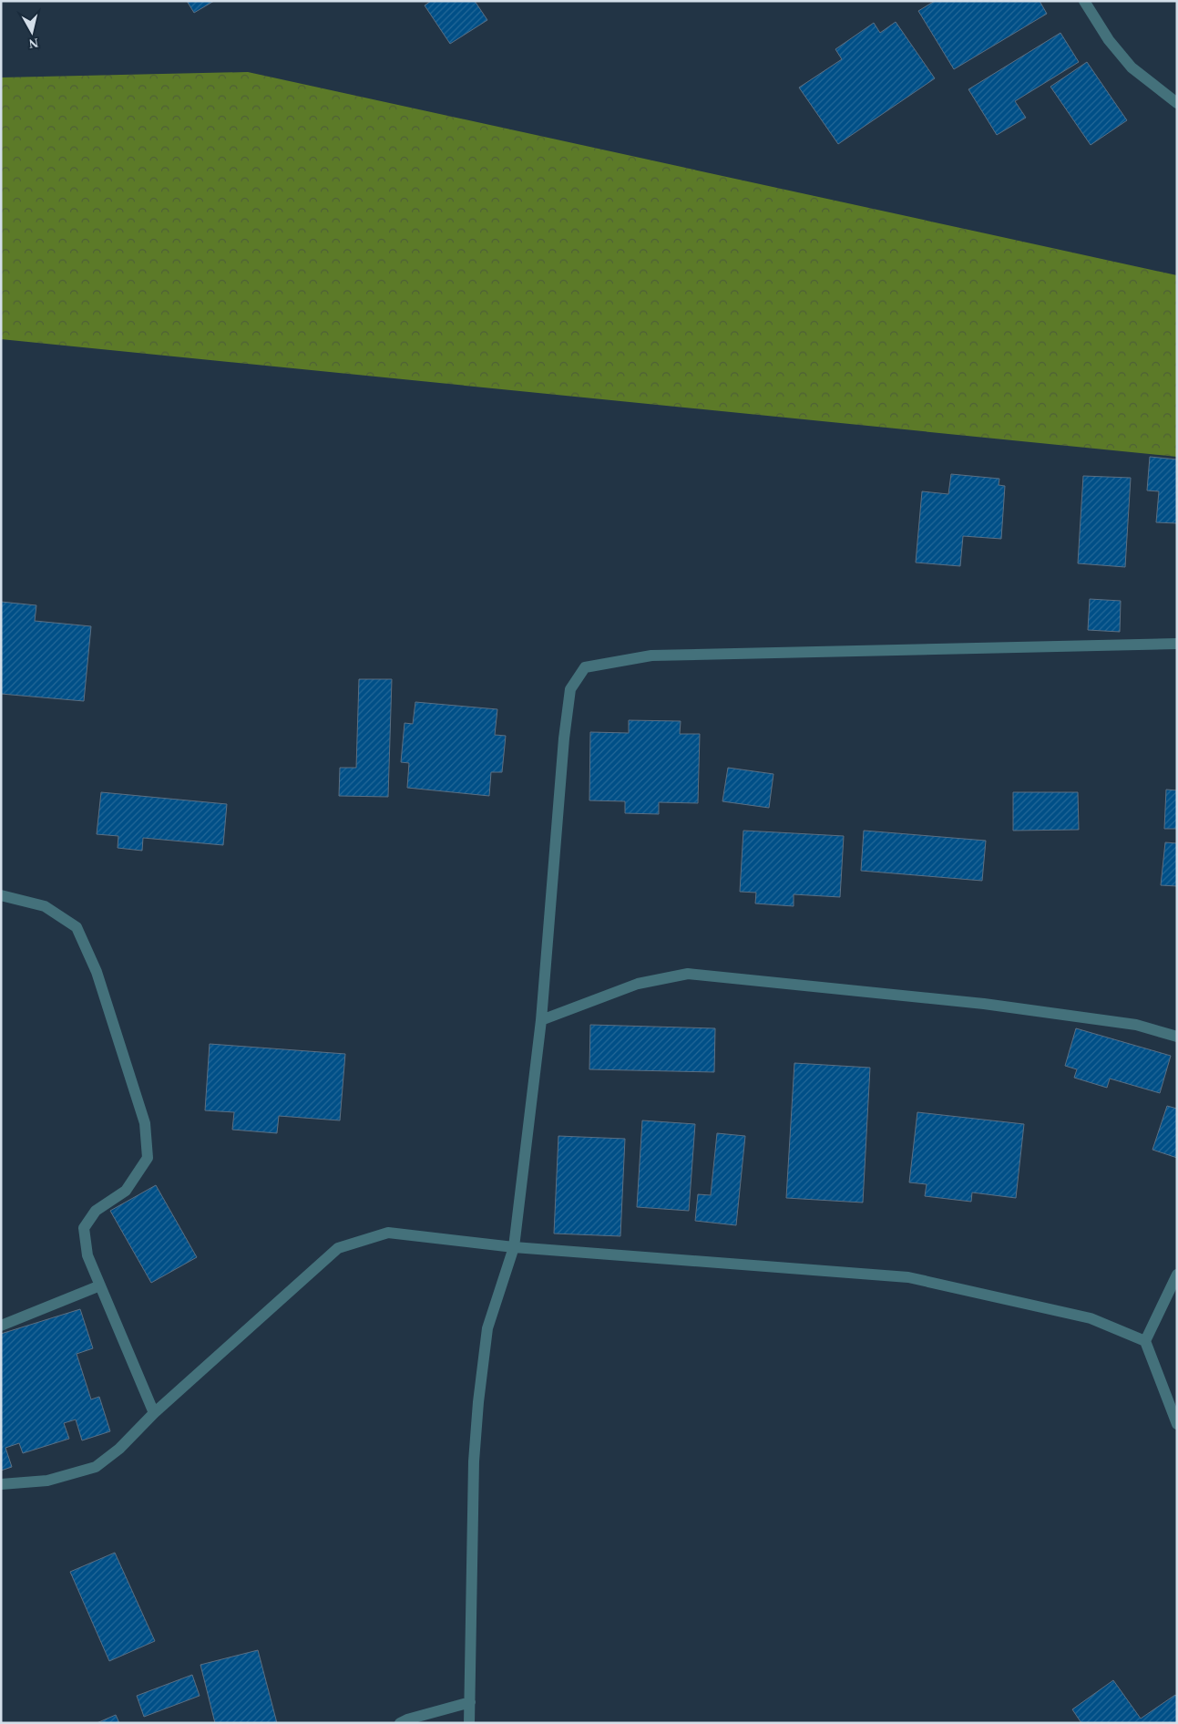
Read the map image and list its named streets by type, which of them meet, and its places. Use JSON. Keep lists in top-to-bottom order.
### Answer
{
  "north": "bottom"
}
